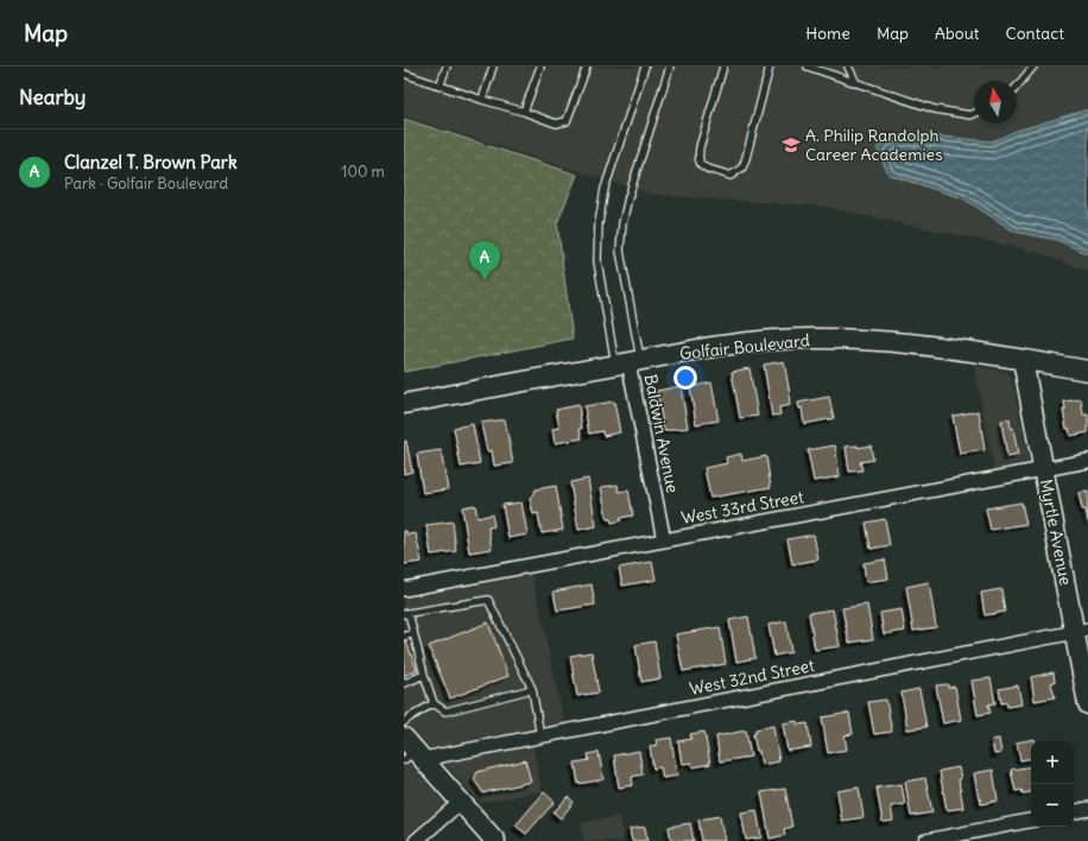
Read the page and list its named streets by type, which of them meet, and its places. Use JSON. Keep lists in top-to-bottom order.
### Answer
{
  "streets": {
    "main road": ["Golfair Boulevard", "Myrtle Avenue"],
    "street": ["Baldwin Avenue", "West 33rd Street", "West 32nd Street"]
  },
  "crossings": [
    ["Golfair Boulevard", "Baldwin Avenue"],
    ["Golfair Boulevard", "Myrtle Avenue"],
    ["Baldwin Avenue", "West 33rd Street"],
    ["West 33rd Street", "Myrtle Avenue"],
    ["Myrtle Avenue", "West 32nd Street"]
  ],
  "places": {
    "school or university": ["A. Philip Randolph Career Academies"]
  },
  "north": "top",
  "page": {
    "header": "Map",
    "nav": [
      "Home",
      "Map",
      "About",
      "Contact"
    ],
    "heading": "Nearby",
    "list": [
      {
        "mark": "A",
        "name": "Clanzel T. Brown Park",
        "note": "Park · Golfair Boulevard",
        "value": "100 m"
      }
    ],
    "pins": "A",
    "map_buttons": ["+", "−"]
  }
}
